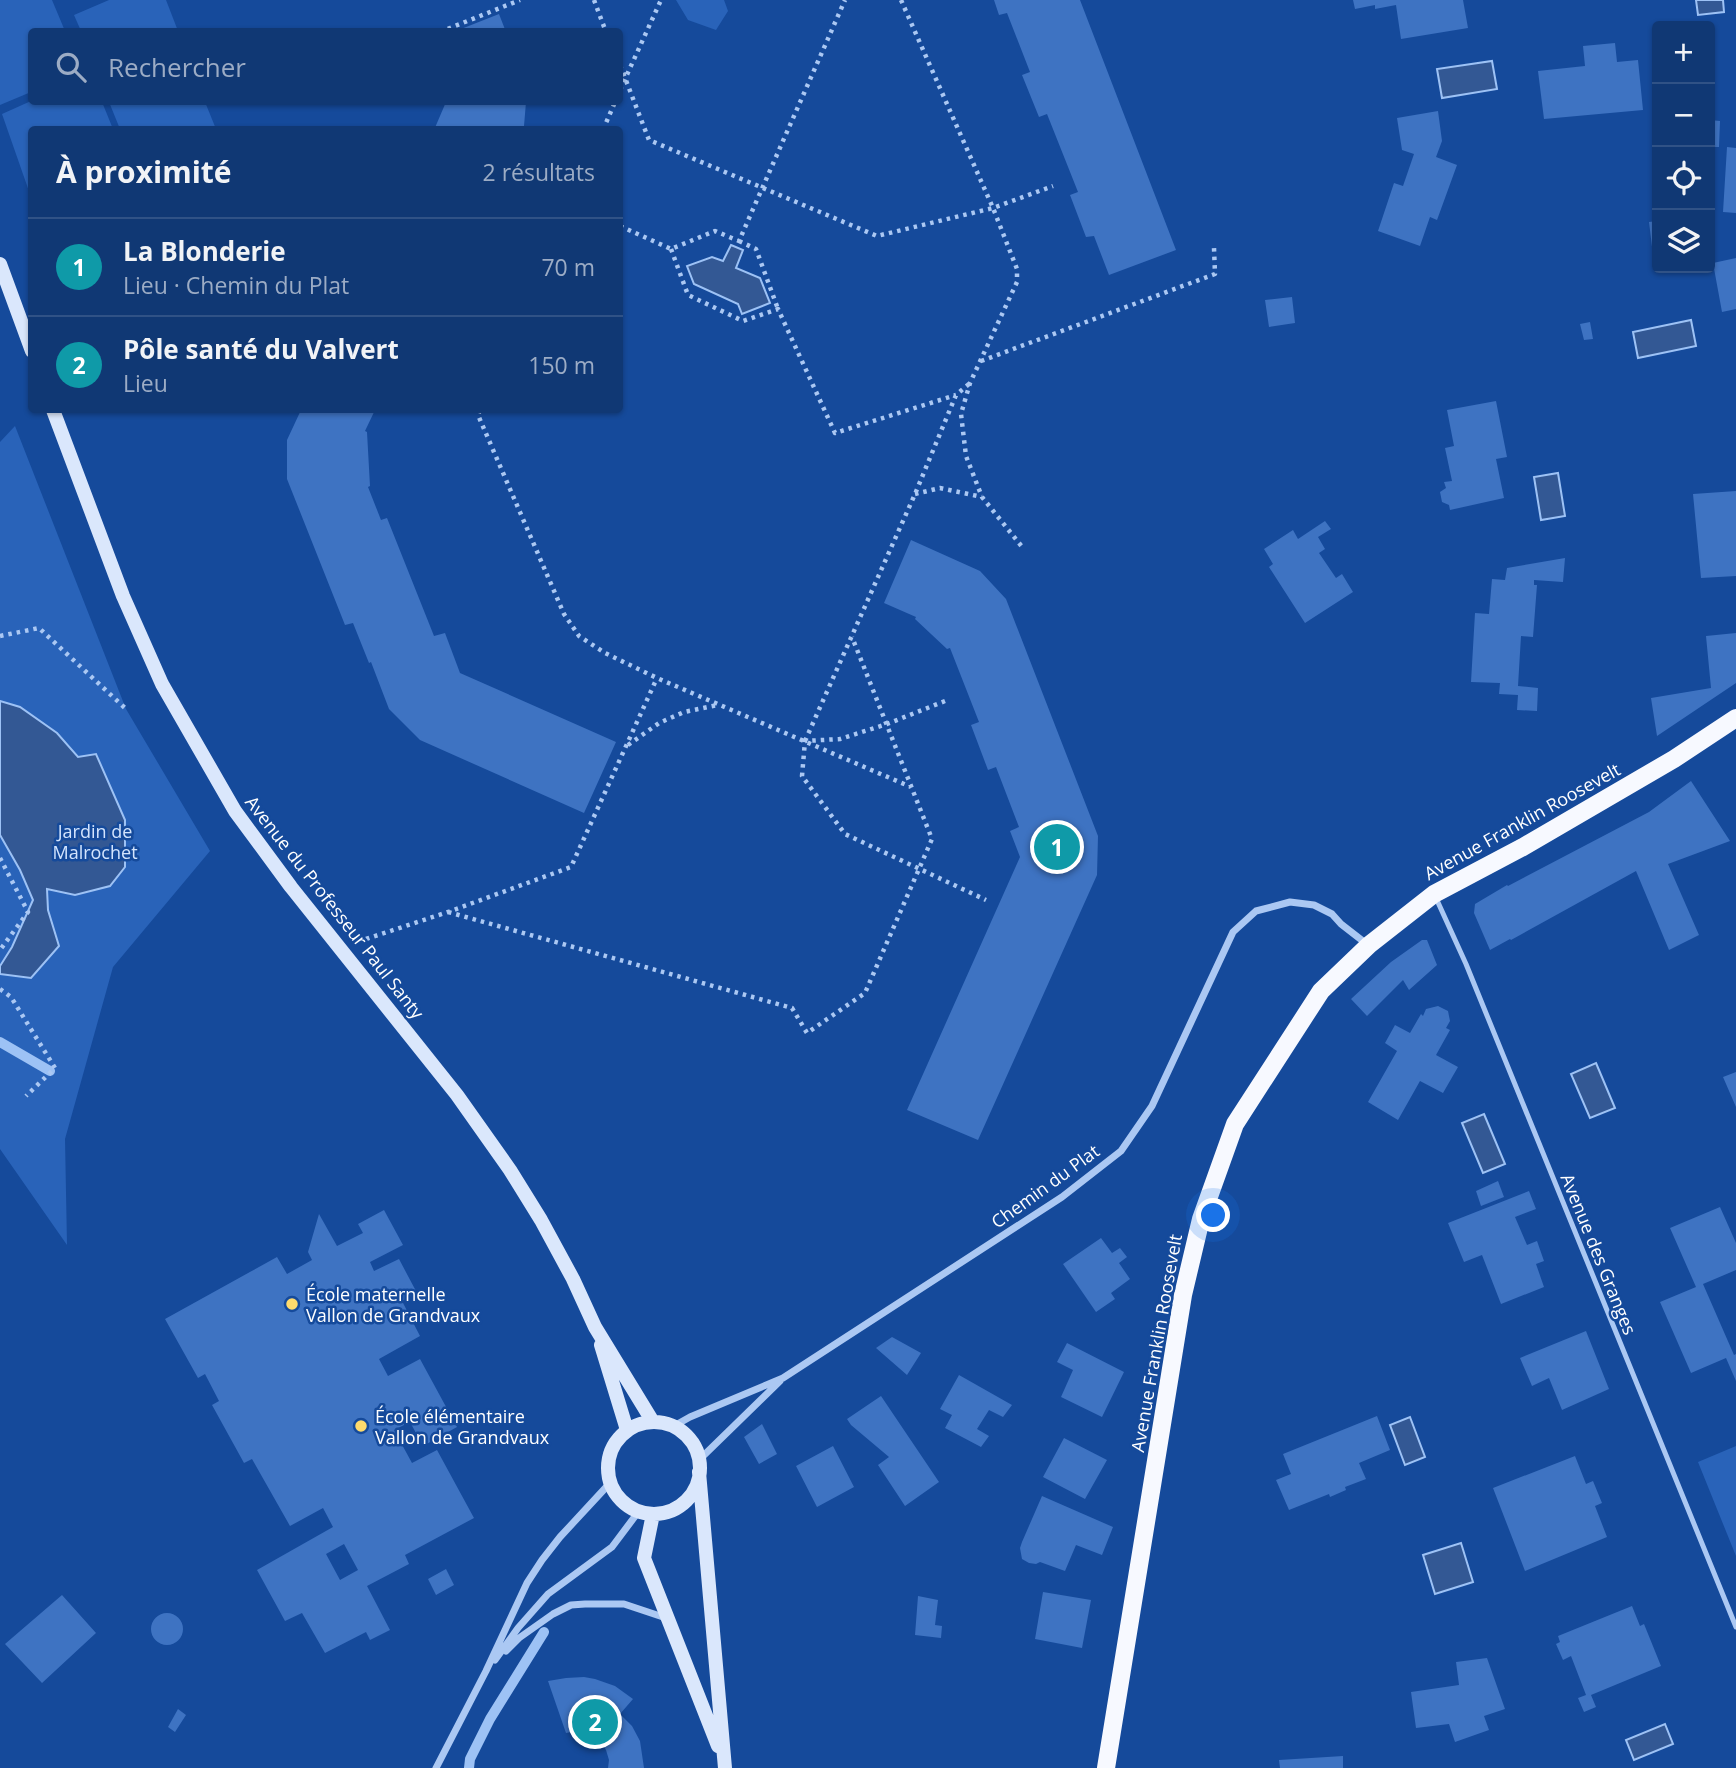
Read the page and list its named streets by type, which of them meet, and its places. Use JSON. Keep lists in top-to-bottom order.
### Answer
{
  "streets": {
    "main road": ["Avenue Franklin Roosevelt", "Avenue du Professeur Paul Santy"],
    "street": ["Chemin du Plat"],
    "lane": ["Avenue des Granges"]
  },
  "crossings": [
    ["Avenue Franklin Roosevelt", "Chemin du Plat"],
    ["Avenue Franklin Roosevelt", "Avenue des Granges"],
    ["Avenue du Professeur Paul Santy", "Chemin du Plat"]
  ],
  "parks": ["Jardin de Malrochet"],
  "places": ["École maternelle Vallon de Grandvaux", "École élémentaire Vallon de Grandvaux"],
  "page": {
    "map_buttons": ["+", "−"],
    "search": "Rechercher",
    "heading": ["À proximité", "2 résultats"],
    "list": [
      {
        "mark": "1",
        "name": "La Blonderie",
        "note": "Lieu · Chemin du Plat",
        "value": "70 m"
      },
      {
        "mark": "2",
        "name": "Pôle santé du Valvert",
        "note": "Lieu",
        "value": "150 m"
      }
    ],
    "pins": ["1", "2"]
  }
}
